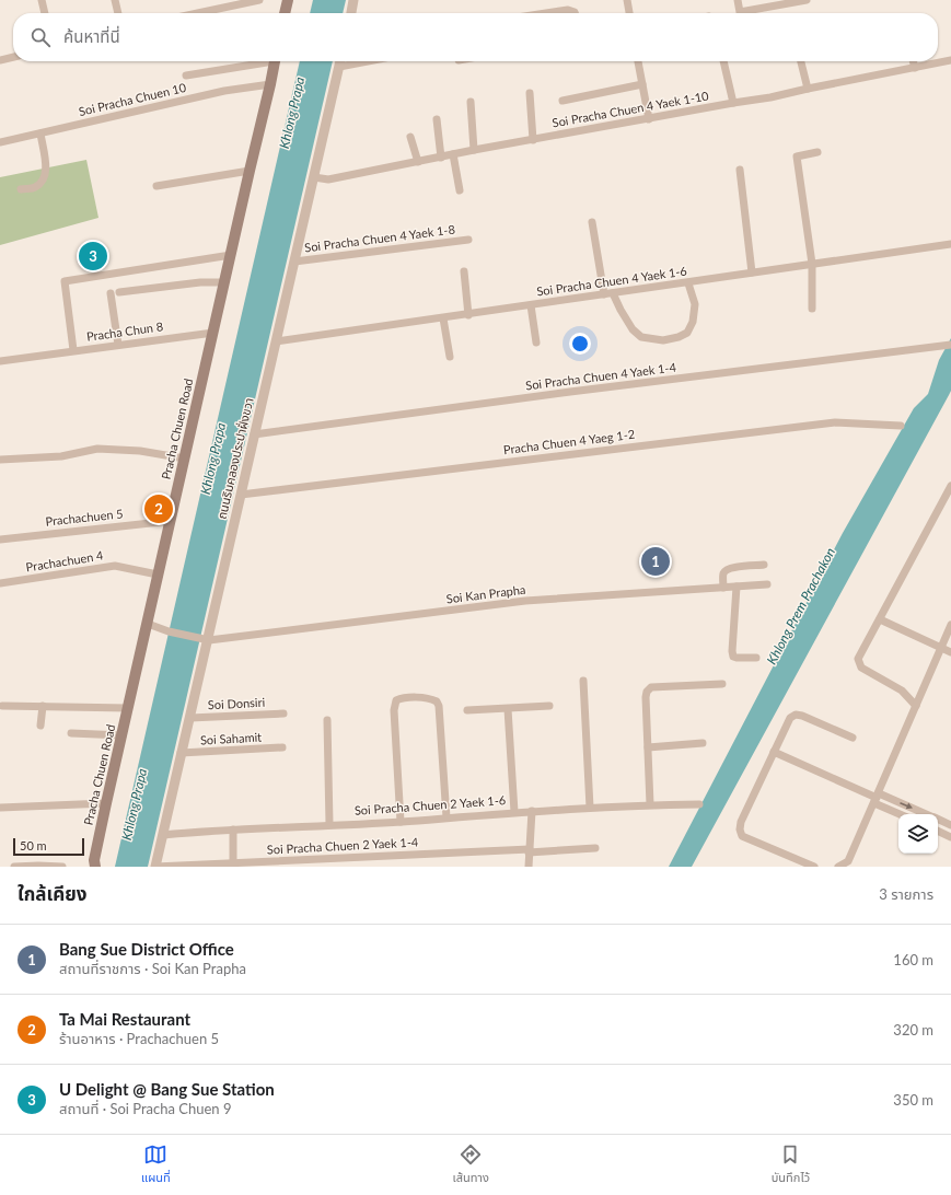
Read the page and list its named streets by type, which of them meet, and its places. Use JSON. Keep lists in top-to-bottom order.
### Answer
{
  "streets": {
    "main road": ["Pracha Chuen Road"],
    "street": [
      "Soi Pracha Chuen 10",
      "Soi Pracha Chuen 4 Yaek 1-10",
      "Soi Pracha Chuen 4 Yaek 1-8",
      "Soi Pracha Chuen 4 Yaek 1-6",
      "Pracha Chun 8",
      "Soi Pracha Chuen 4 Yaek 1-4",
      "Pracha Chuen 4 Yaeg 1-2",
      "ถนนริมคลองประปาฝั่งขวา",
      "Prachachuen 5",
      "Prachachuen 4",
      "Soi Kan Prapha",
      "Soi Donsiri",
      "Soi Sahamit",
      "Soi Pracha Chuen 2 Yaek 1-6",
      "Soi Pracha Chuen 2 Yaek 1-4"
    ]
  },
  "crossings": [
    ["Soi Pracha Chuen 10", "Pracha Chuen Road"],
    ["Soi Pracha Chuen 4 Yaek 1-10", "ถนนริมคลองประปาฝั่งขวา"],
    ["Soi Pracha Chuen 4 Yaek 1-8", "ถนนริมคลองประปาฝั่งขวา"],
    ["Soi Pracha Chuen 4 Yaek 1-6", "ถนนริมคลองประปาฝั่งขวา"],
    ["Pracha Chun 8", "Pracha Chuen Road"],
    ["Soi Pracha Chuen 4 Yaek 1-4", "ถนนริมคลองประปาฝั่งขวา"],
    ["Pracha Chuen Road", "Prachachuen 5"],
    ["Pracha Chuen Road", "Prachachuen 4"],
    ["Pracha Chuen Road", "Soi Kan Prapha"],
    ["Pracha Chuen 4 Yaeg 1-2", "ถนนริมคลองประปาฝั่งขวา"],
    ["ถนนริมคลองประปาฝั่งขวา", "Soi Kan Prapha"],
    ["ถนนริมคลองประปาฝั่งขวา", "Soi Donsiri"],
    ["ถนนริมคลองประปาฝั่งขวา", "Soi Sahamit"],
    ["ถนนริมคลองประปาฝั่งขวา", "Soi Pracha Chuen 2 Yaek 1-6"],
    ["ถนนริมคลองประปาฝั่งขวา", "Soi Pracha Chuen 2 Yaek 1-4"]
  ],
  "water": ["Khlong Prapa", "Khlong Prem Prachakon"],
  "scale_bar": "50 m",
  "page": {
    "search": "ค้นหาที่นี่",
    "pins": ["3", "2", "1"],
    "scale": "50 m",
    "heading": ["ใกล้เคียง", "3 รายการ"],
    "list": [
      {
        "mark": "1",
        "name": "Bang Sue District Office",
        "note": "สถานที่ราชการ · Soi Kan Prapha",
        "value": "160 m"
      },
      {
        "mark": "2",
        "name": "Ta Mai Restaurant",
        "note": "ร้านอาหาร · Prachachuen 5",
        "value": "320 m"
      },
      {
        "mark": "3",
        "name": "U Delight @ Bang Sue Station",
        "note": "สถานที่ · Soi Pracha Chuen 9",
        "value": "350 m"
      }
    ],
    "nav": ["แผนที่", "เส้นทาง", "บันทึกไว้"]
  }
}
